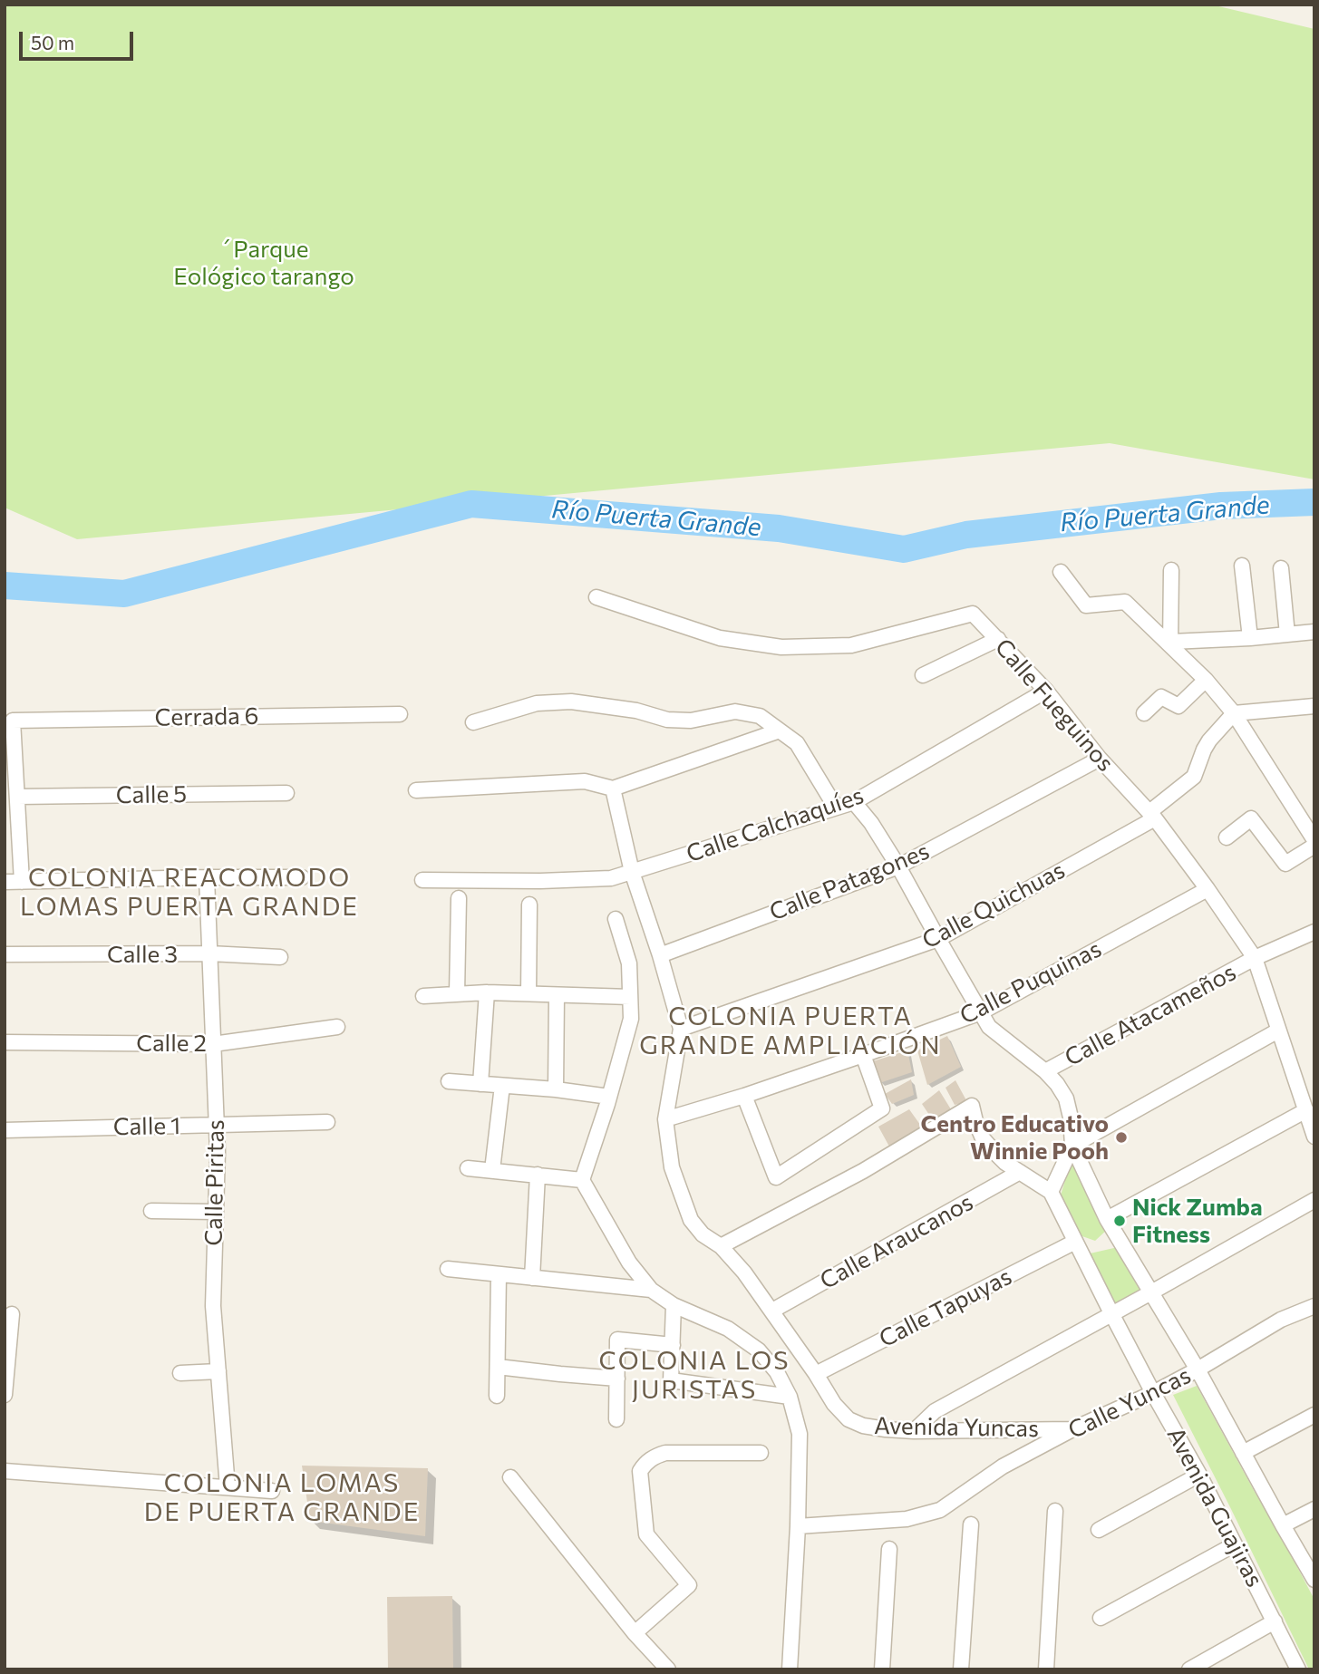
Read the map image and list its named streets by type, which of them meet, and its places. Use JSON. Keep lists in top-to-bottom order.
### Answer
{
  "streets": {
    "street": [
      "Calle Fueguinos",
      "Cerrada 6",
      "Calle 5",
      "Calle Calchaquíes",
      "Calle Patagones",
      "Calle Quichuas",
      "Calle 3",
      "Calle Puquinas",
      "Calle Atacameños",
      "Calle 2",
      "Calle 1",
      "Calle Piritas",
      "Calle Araucanos",
      "Calle Tapuyas",
      "Calle Yuncas",
      "Avenida Yuncas",
      "Avenida Guajiras"
    ]
  },
  "crossings": [
    ["Calle Fueguinos", "Calle Calchaquíes"],
    ["Calle Fueguinos", "Calle Patagones"],
    ["Calle Fueguinos", "Calle Quichuas"],
    ["Calle Fueguinos", "Calle Puquinas"],
    ["Calle Fueguinos", "Calle Atacameños"],
    ["Cerrada 6", "Calle 5"],
    ["Calle Calchaquíes", "Avenida Yuncas"],
    ["Calle Patagones", "Avenida Yuncas"],
    ["Calle Quichuas", "Avenida Yuncas"],
    ["Calle 3", "Calle Piritas"],
    ["Calle Puquinas", "Avenida Yuncas"],
    ["Calle 2", "Calle Piritas"],
    ["Calle 1", "Calle Piritas"],
    ["Calle Araucanos", "Avenida Yuncas"],
    ["Calle Tapuyas", "Avenida Yuncas"],
    ["Calle Tapuyas", "Avenida Guajiras"],
    ["Calle Yuncas", "Avenida Yuncas"],
    ["Calle Yuncas", "Avenida Guajiras"]
  ],
  "districts": [
    "COLONIA REACOMODO LOMAS PUERTA GRANDE",
    "COLONIA PUERTA GRANDE AMPLIACIÓN",
    "COLONIA LOS JURISTAS",
    "COLONIA LOMAS DE PUERTA GRANDE"
  ],
  "water": ["Río Puerta Grande"],
  "parks": ["´Parque Eológico tarango"],
  "places": ["Centro Educativo Winnie Pooh", "Nick Zumba Fitness"],
  "scale_bar": "50 m"
}
